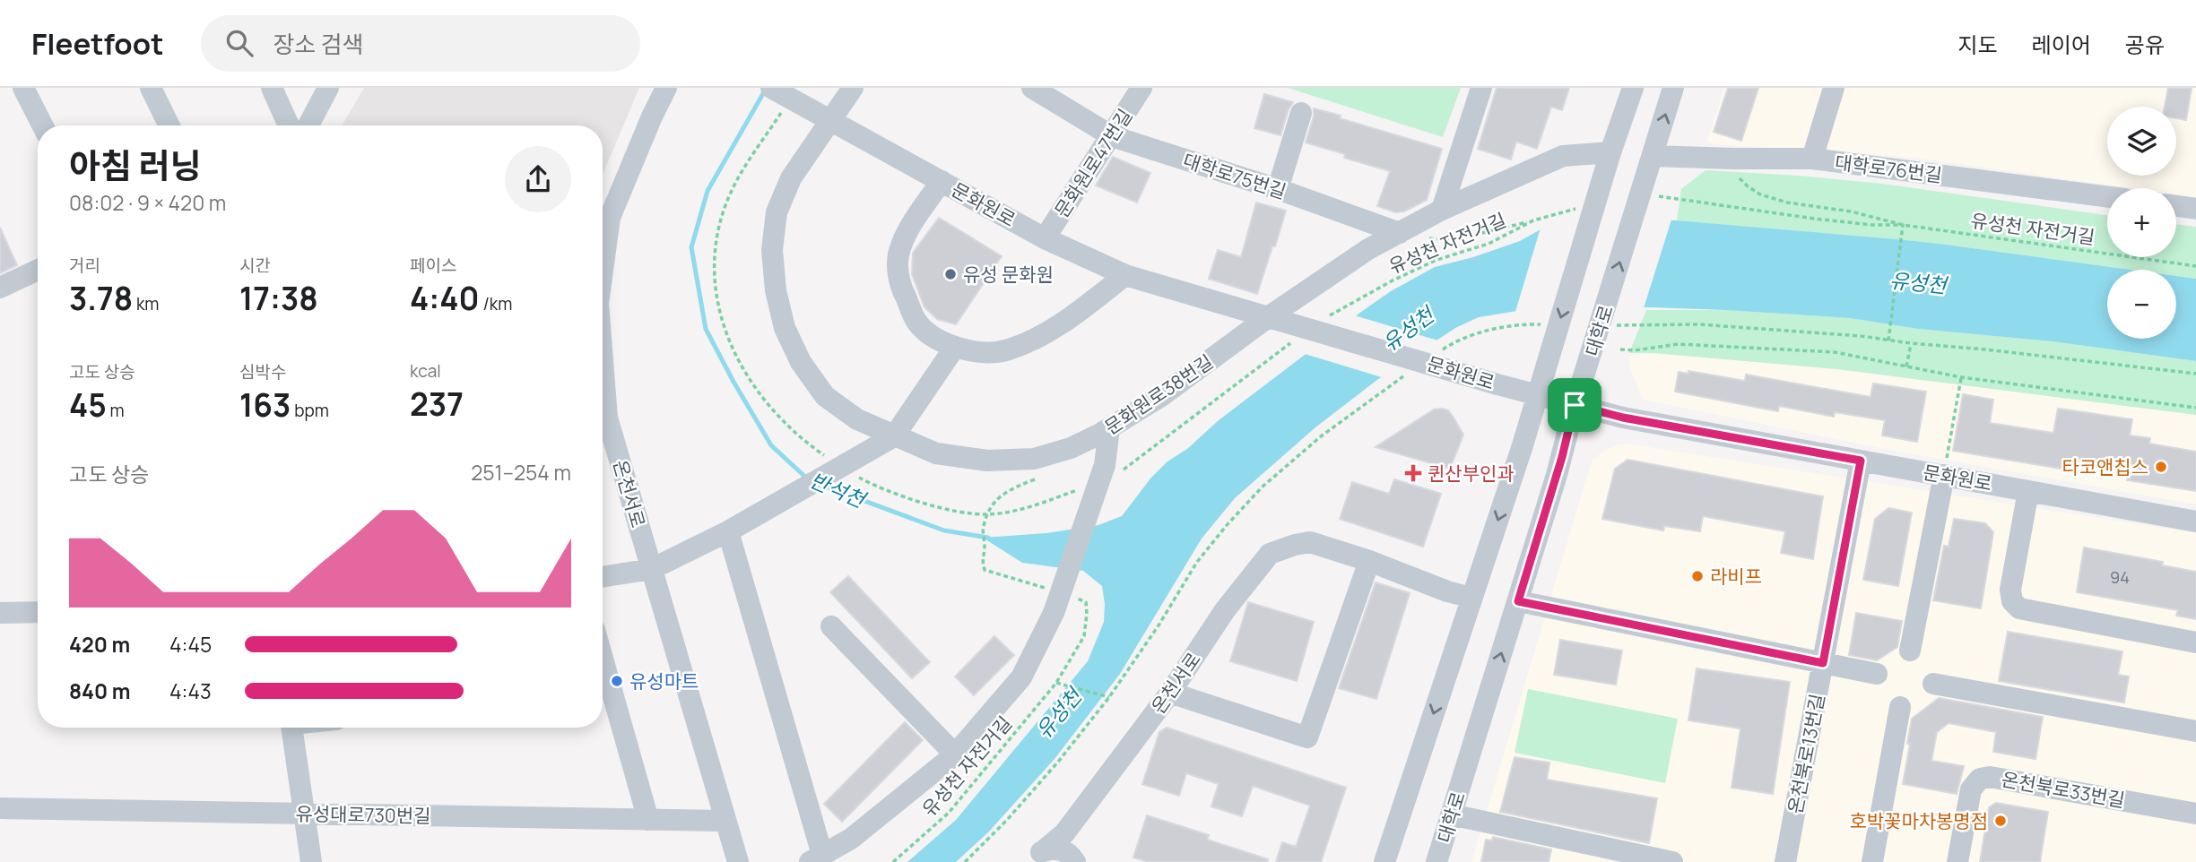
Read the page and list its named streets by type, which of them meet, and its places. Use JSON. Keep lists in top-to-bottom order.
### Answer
{
  "streets": {
    "street": [
      "문화원로47번길",
      "대학로76번길",
      "대학로75번길",
      "문화원로",
      "대학로",
      "문화원로38번길",
      "온천서로",
      "온천북로13번길",
      "온천북로33번길",
      "유성대로730번길"
    ],
    "path": ["유성천 자전거길"]
  },
  "crossings": [
    ["문화원로47번길", "대학로75번길"],
    ["문화원로47번길", "문화원로"],
    ["대학로76번길", "유성천 자전거길"],
    ["대학로76번길", "대학로"],
    ["대학로75번길", "문화원로38번길"],
    ["문화원로", "대학로"],
    ["문화원로", "문화원로38번길"],
    ["문화원로", "온천북로13번길"],
    ["유성천 자전거길", "대학로"],
    ["온천서로", "유성대로730번길"]
  ],
  "water": ["유성천", "반석천"],
  "places": {
    "other": [
      "유성 문화원",
      "타코앤칩스",
      "라비프",
      "유성마트",
      "호박꽃마차봉명점"
    ],
    "health": ["퀸산부인과"]
  },
  "house_numbers": ["94"],
  "page": {
    "header": "Fleetfoot",
    "search": "장소 검색",
    "nav": ["지도", "레이어", "공유"],
    "map_buttons": ["+", "−"],
    "heading": ["아침 러닝", "08:02 · 9 × 420 m"],
    "stats": [
      ["거리", "3.78 km"],
      ["시간", "17:38"],
      ["페이스", "4:40 /km"],
      ["고도 상승", "45 m"],
      ["심박수", "163 bpm"],
      ["kcal", "237"]
    ],
    "chart": ["고도 상승", "251–254 m"],
    "list": [
      {
        "name": "420 m",
        "note": "4:45"
      },
      {
        "name": "840 m",
        "note": "4:43"
      }
    ]
  }
}
